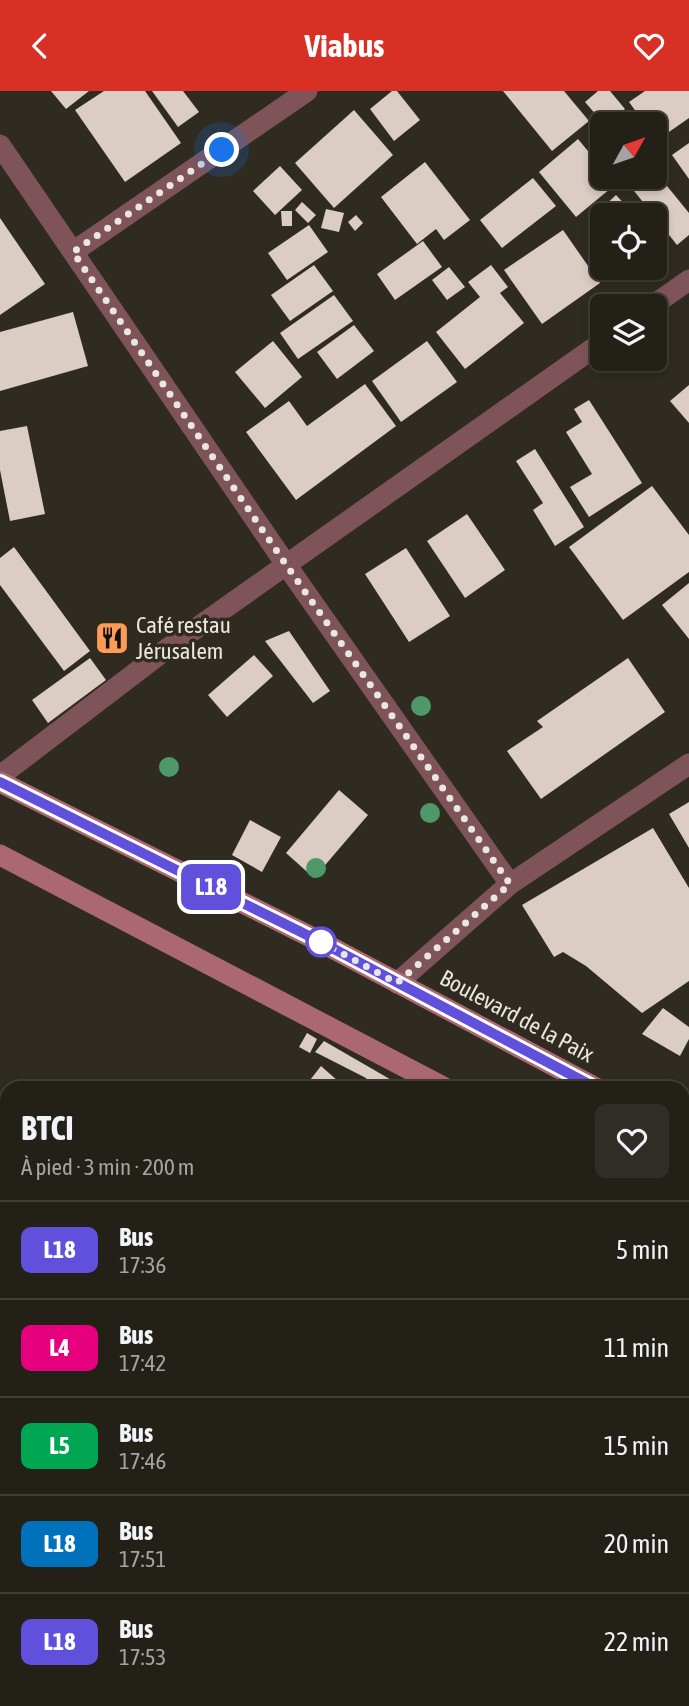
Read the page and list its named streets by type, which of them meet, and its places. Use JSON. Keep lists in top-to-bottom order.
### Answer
{
  "streets": {
    "main road": ["Boulevard de la Paix"]
  },
  "places": {
    "restaurant": ["Café restau Jérusalem"]
  },
  "lines": ["bus line L18"],
  "north": "top right",
  "page": {
    "header": "Viabus",
    "on_map": "L18",
    "heading": ["BTCI", "À pied · 3 min · 200 m"],
    "list": [
      {
        "mark": "L18",
        "name": "Bus",
        "note": "17:36",
        "value": "5 min"
      },
      {
        "mark": "L4",
        "name": "Bus",
        "note": "17:42",
        "value": "11 min"
      },
      {
        "mark": "L5",
        "name": "Bus",
        "note": "17:46",
        "value": "15 min"
      },
      {
        "mark": "L18",
        "name": "Bus",
        "note": "17:51",
        "value": "20 min"
      },
      {
        "mark": "L18",
        "name": "Bus",
        "note": "17:53",
        "value": "22 min"
      }
    ]
  }
}
